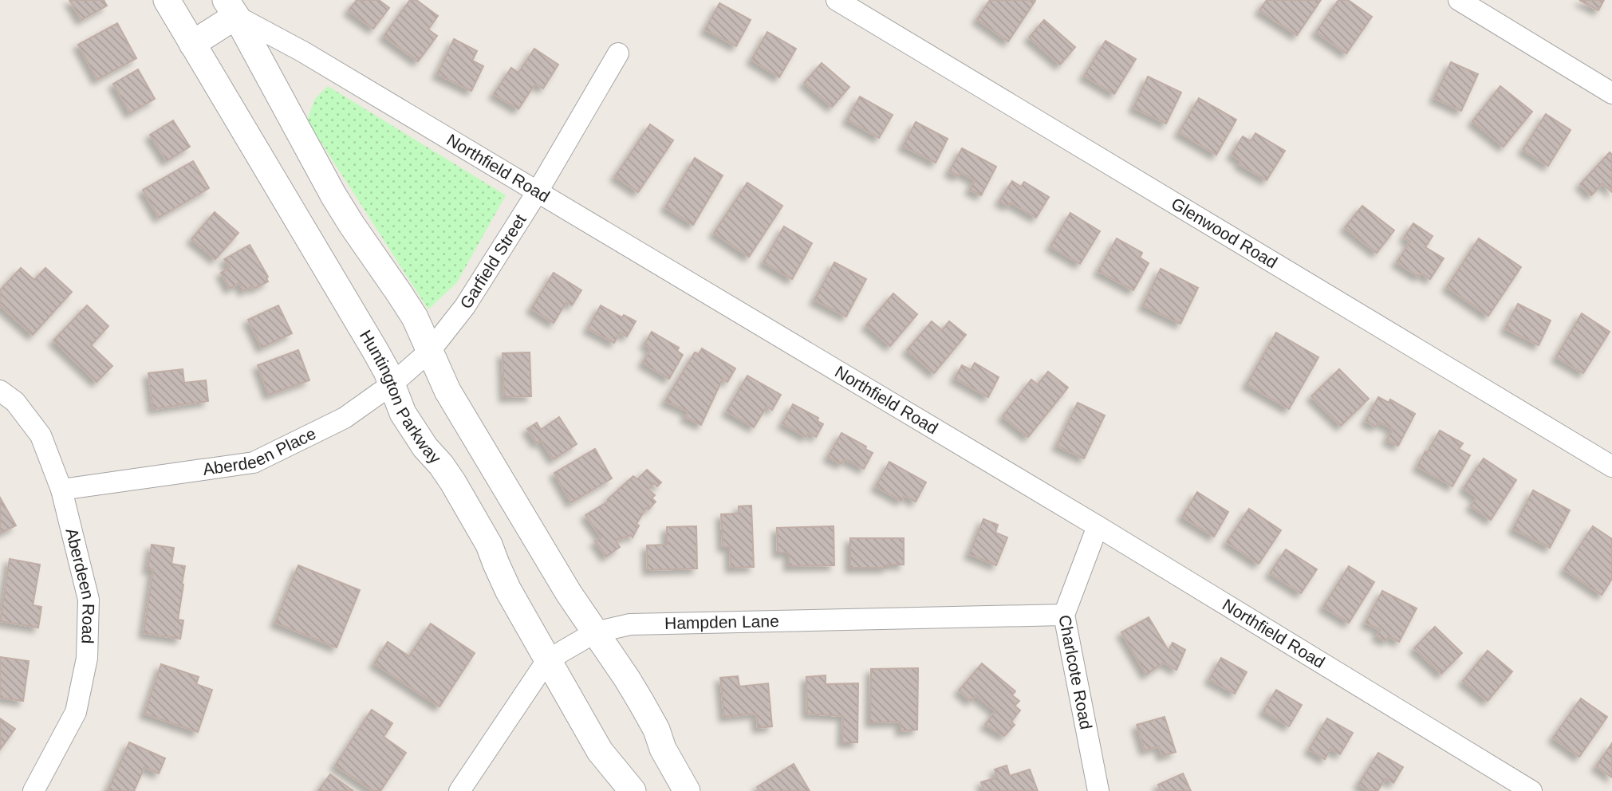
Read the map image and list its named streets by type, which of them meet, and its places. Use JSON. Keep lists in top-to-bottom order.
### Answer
{
  "streets": {
    "street": [
      "Northfield Road",
      "Glenwood Road",
      "Garfield Street",
      "Huntington Parkway",
      "Aberdeen Place",
      "Aberdeen Road",
      "Hampden Lane",
      "Charlcote Road"
    ]
  },
  "crossings": [
    ["Northfield Road", "Garfield Street"],
    ["Northfield Road", "Charlcote Road"],
    ["Garfield Street", "Aberdeen Place"],
    ["Huntington Parkway", "Aberdeen Place"],
    ["Huntington Parkway", "Hampden Lane"],
    ["Aberdeen Place", "Aberdeen Road"],
    ["Hampden Lane", "Charlcote Road"]
  ]
}
